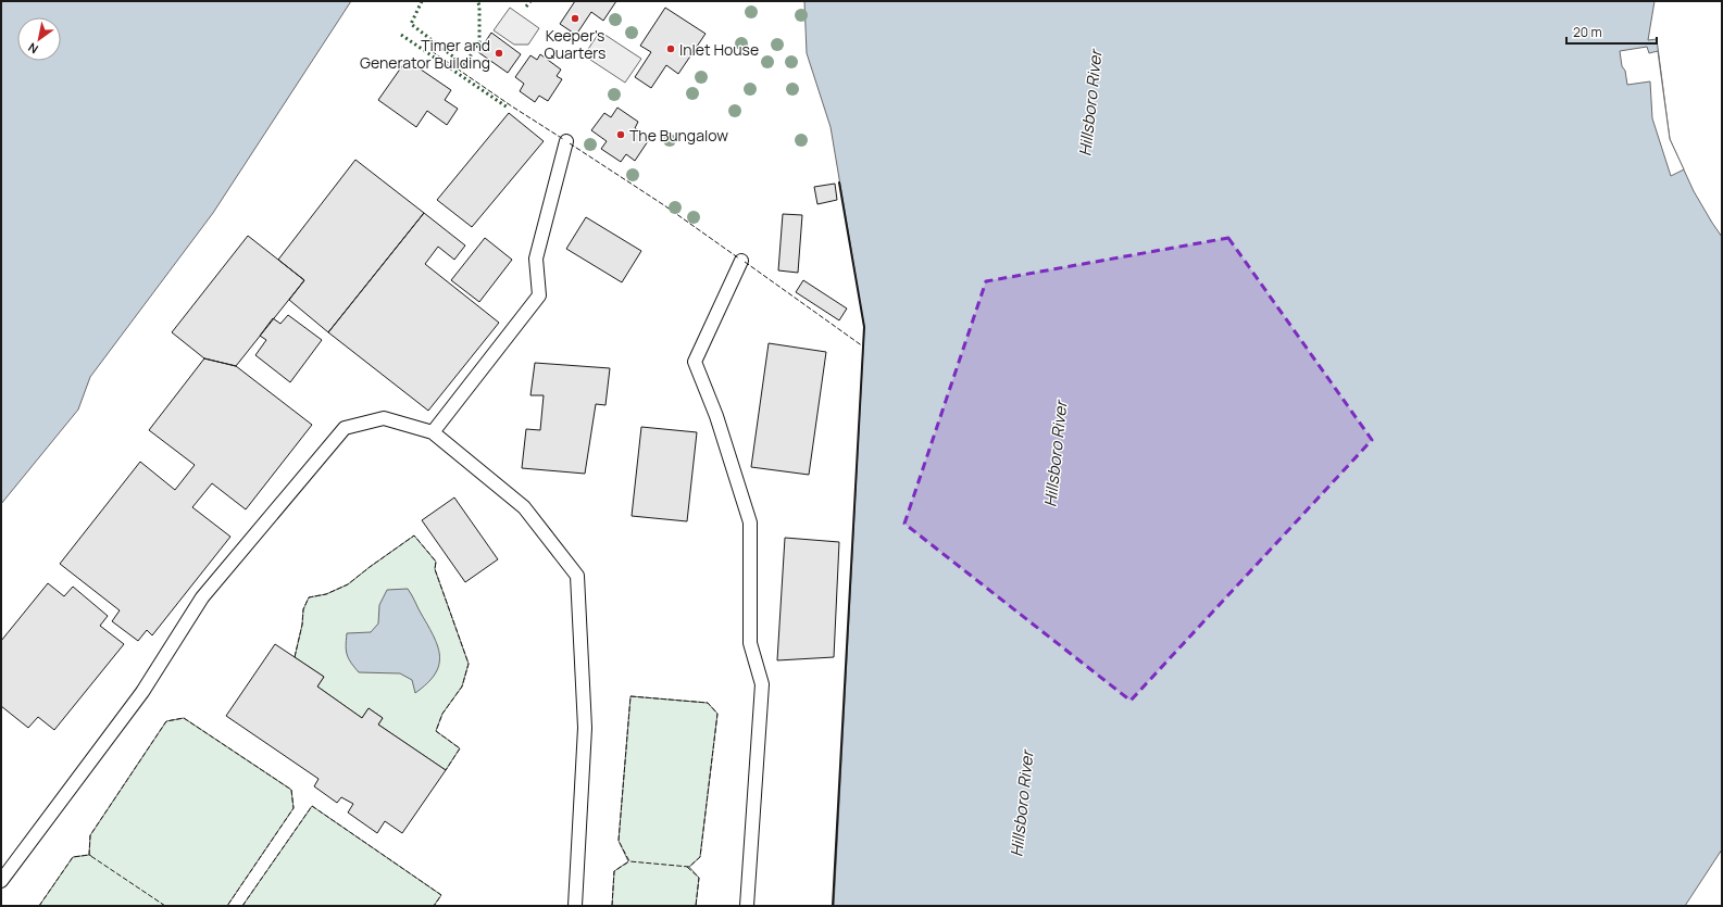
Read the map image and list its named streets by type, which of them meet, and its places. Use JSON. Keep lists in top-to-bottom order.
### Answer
{
  "water": ["Hillsboro River"],
  "places": [
    "Keeper's Quarters",
    "Inlet House",
    "Timer and Generator Building",
    "The Bungalow"
  ],
  "scale_bar": "20 m",
  "north": "bottom left"
}
